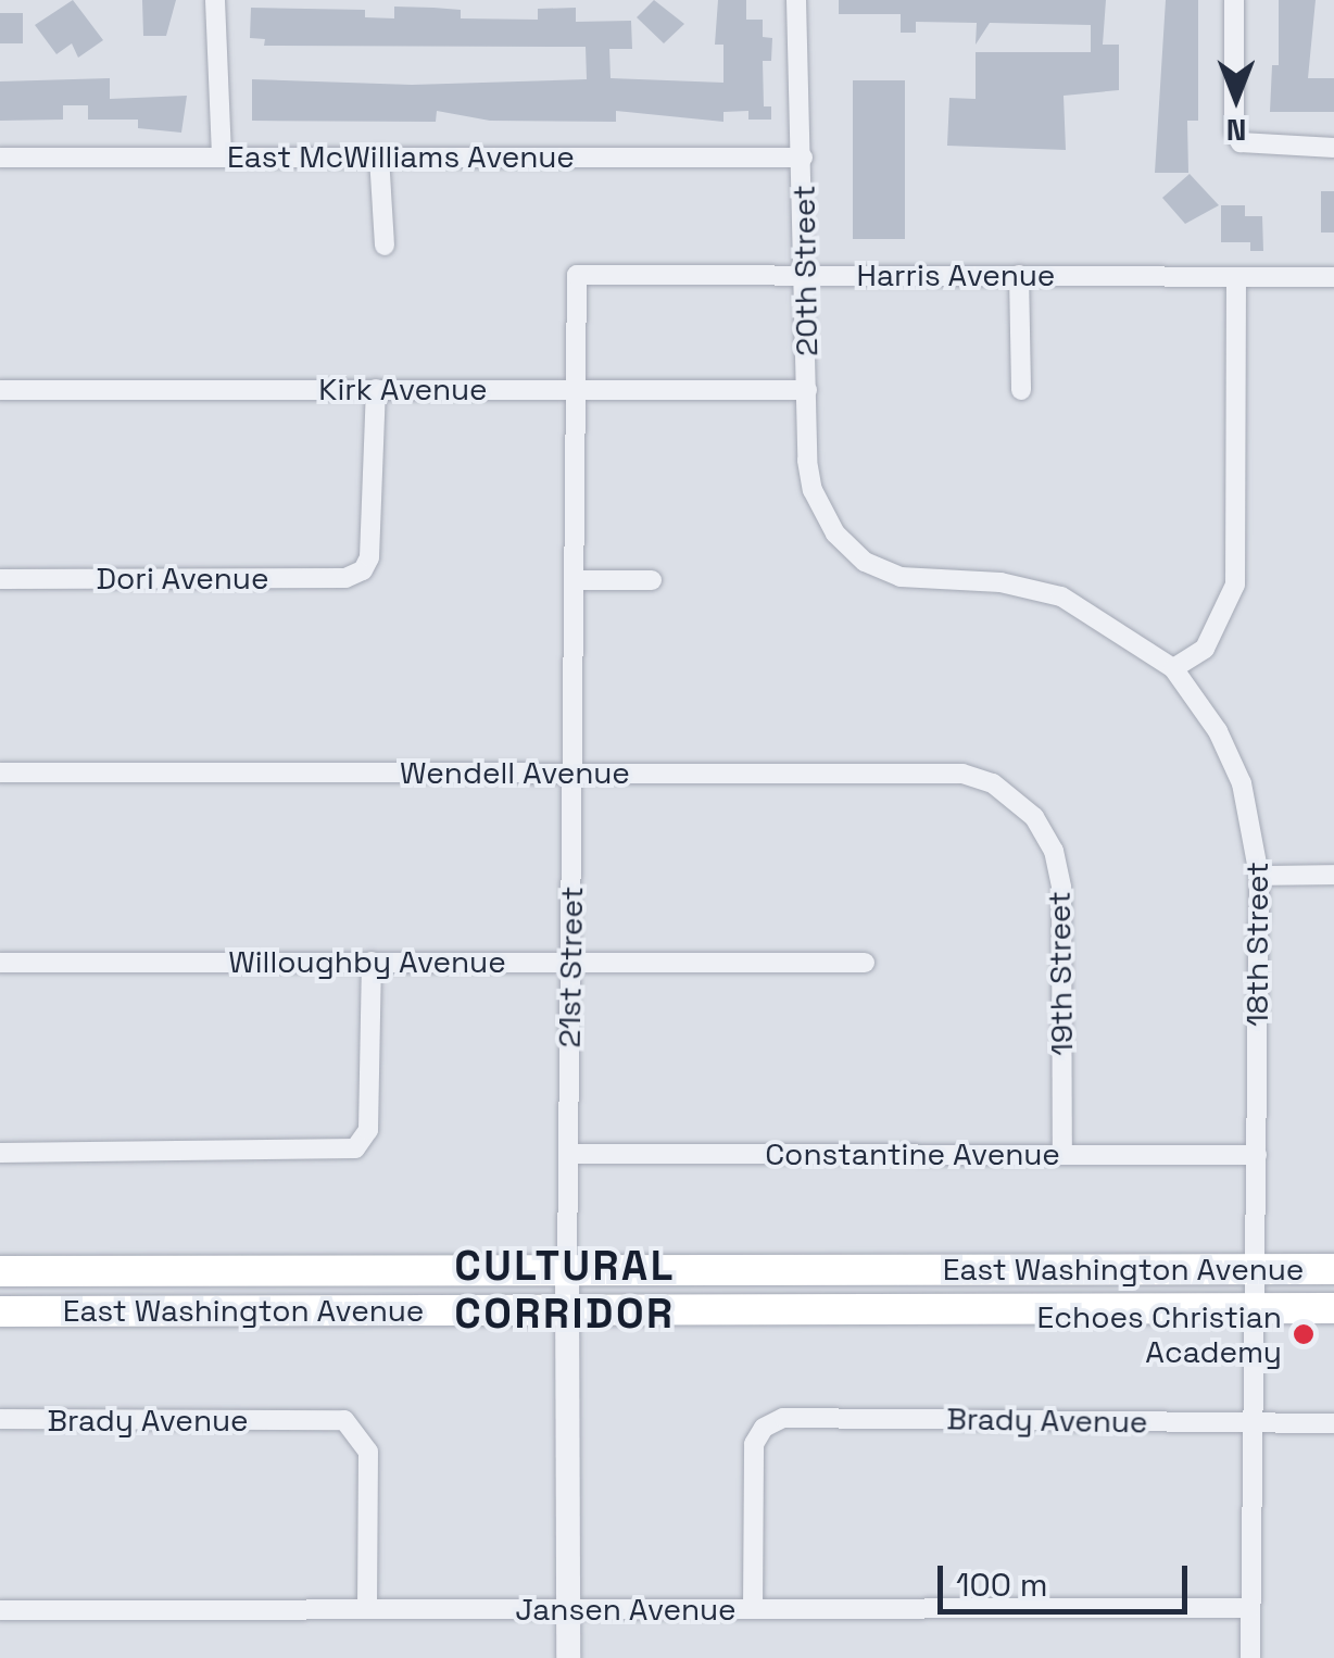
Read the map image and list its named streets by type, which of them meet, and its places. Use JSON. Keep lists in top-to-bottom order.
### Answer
{
  "streets": {
    "main road": ["East Washington Avenue"],
    "street": [
      "East McWilliams Avenue",
      "20th Street",
      "Harris Avenue",
      "Kirk Avenue",
      "Dori Avenue",
      "Wendell Avenue",
      "18th Street",
      "Willoughby Avenue",
      "21st Street",
      "19th Street",
      "Constantine Avenue",
      "Brady Avenue",
      "Jansen Avenue"
    ]
  },
  "crossings": [
    ["East McWilliams Avenue", "20th Street"],
    ["20th Street", "Harris Avenue"],
    ["20th Street", "Kirk Avenue"],
    ["20th Street", "18th Street"],
    ["Harris Avenue", "21st Street"],
    ["Kirk Avenue", "Dori Avenue"],
    ["Kirk Avenue", "21st Street"],
    ["Wendell Avenue", "21st Street"],
    ["Wendell Avenue", "19th Street"],
    ["18th Street", "Constantine Avenue"],
    ["18th Street", "East Washington Avenue"],
    ["18th Street", "Brady Avenue"],
    ["18th Street", "Jansen Avenue"],
    ["Willoughby Avenue", "21st Street"],
    ["21st Street", "Constantine Avenue"],
    ["21st Street", "East Washington Avenue"],
    ["21st Street", "Jansen Avenue"],
    ["19th Street", "Constantine Avenue"],
    ["Brady Avenue", "Jansen Avenue"]
  ],
  "districts": ["CULTURAL CORRIDOR"],
  "places": ["Echoes Christian Academy"],
  "scale_bar": "100 m",
  "north": "bottom"
}
